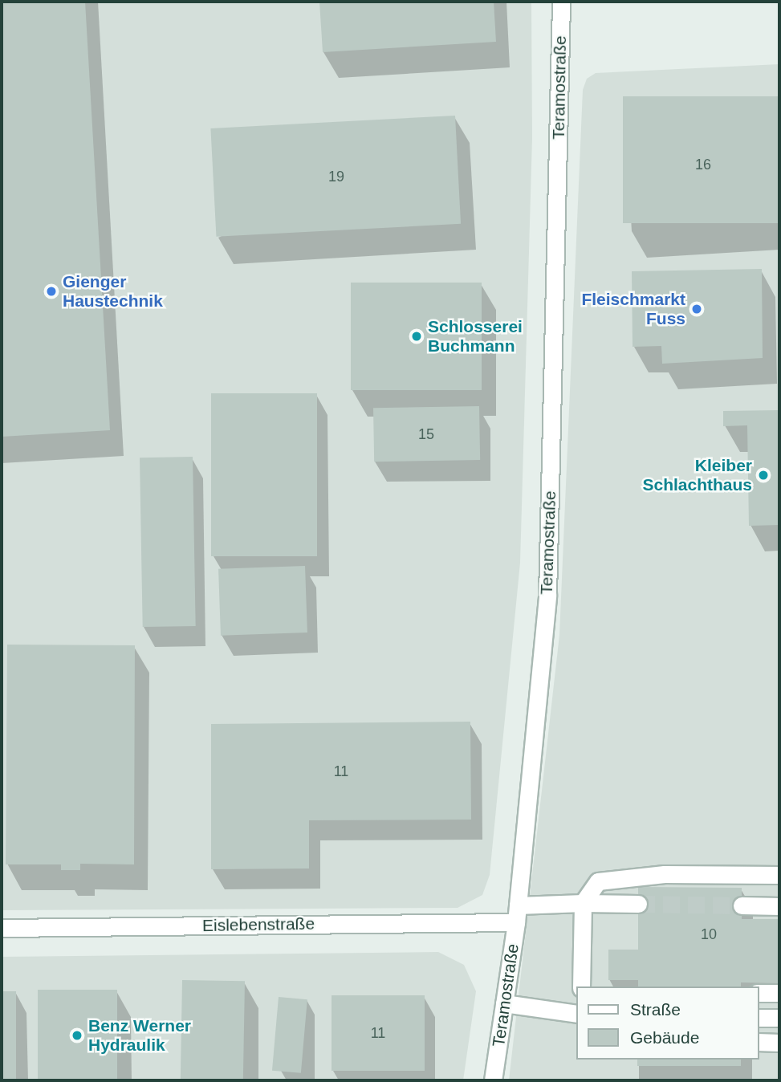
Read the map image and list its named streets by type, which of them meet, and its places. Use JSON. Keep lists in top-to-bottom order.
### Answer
{
  "streets": {
    "street": ["Teramostraße", "Eislebenstraße"]
  },
  "crossings": [
    ["Teramostraße", "Eislebenstraße"]
  ],
  "places": [
    "Gienger Haustechnik",
    "Fleischmarkt Fuss",
    "Schlosserei Buchmann",
    "Kleiber Schlachthaus",
    "Benz Werner Hydraulik"
  ],
  "house_numbers": [
    "16",
    "19",
    "15",
    "11",
    "10",
    "11"
  ],
  "legend": ["Straße", "Gebäude"]
}
